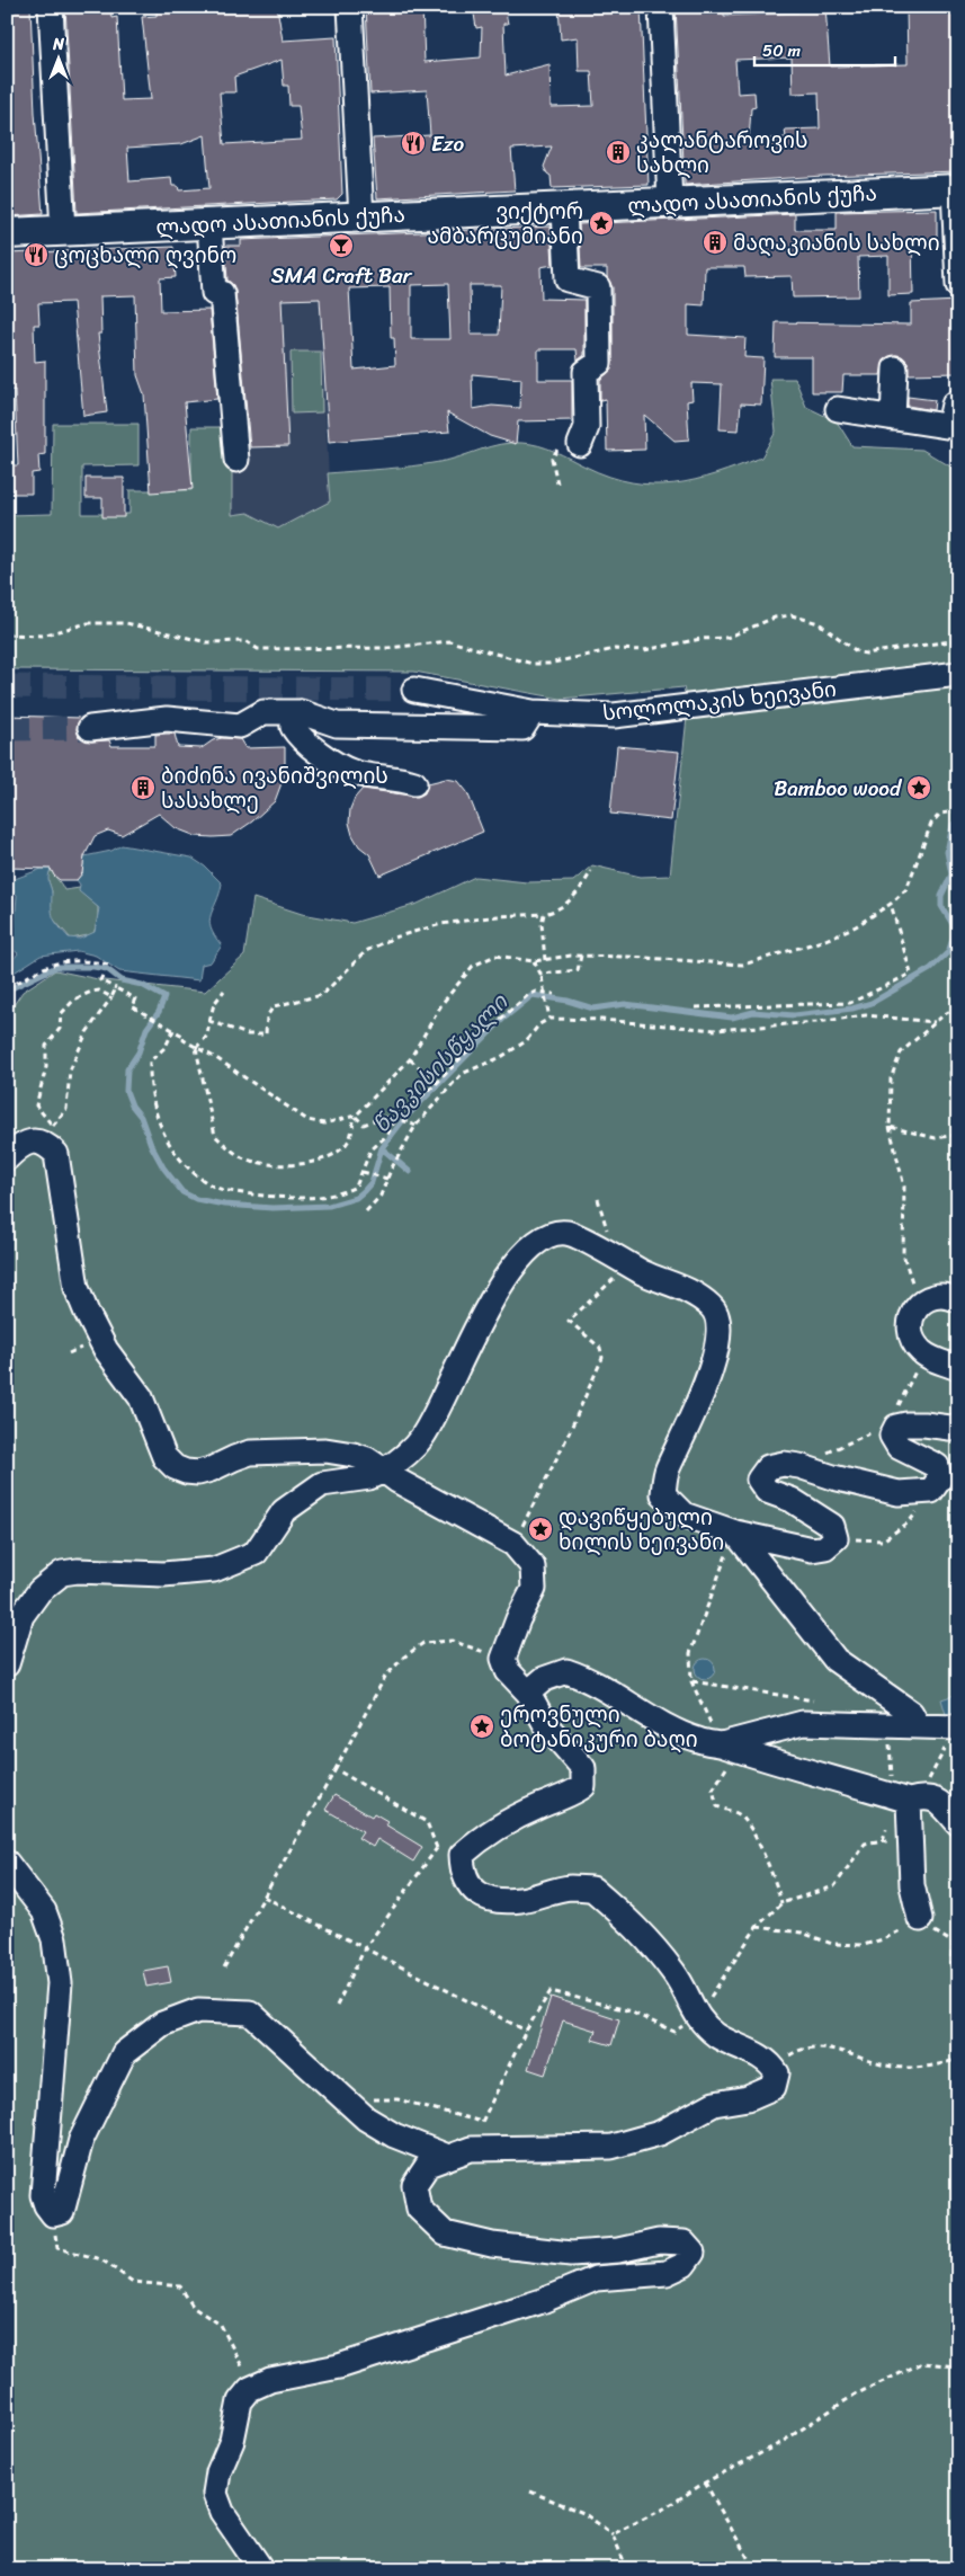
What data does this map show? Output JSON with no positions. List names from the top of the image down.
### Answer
{
  "streets": {
    "main road": ["ლადო ასათიანის ქუჩა"],
    "street": ["სოლოლაკის ხეივანი"]
  },
  "water": ["წავკისისწყალი"],
  "places": {
    "restaurant": ["Ezo", "ცოცხალი ღვინო"],
    "building": ["კალანტაროვის სახლი", "მაღაკიანის სახლი", "ბიძინა ივანიშვილის სასახლე"],
    "place": [
      "ვიქტორ ამბარცუმიანი",
      "Bamboo wood",
      "დავიწყებული ხილის ხეივანი",
      "ეროვნული ბოტანიკური ბაღი"
    ],
    "bar": ["SMA Craft Bar"]
  },
  "scale_bar": "50 m",
  "north": "top"
}
